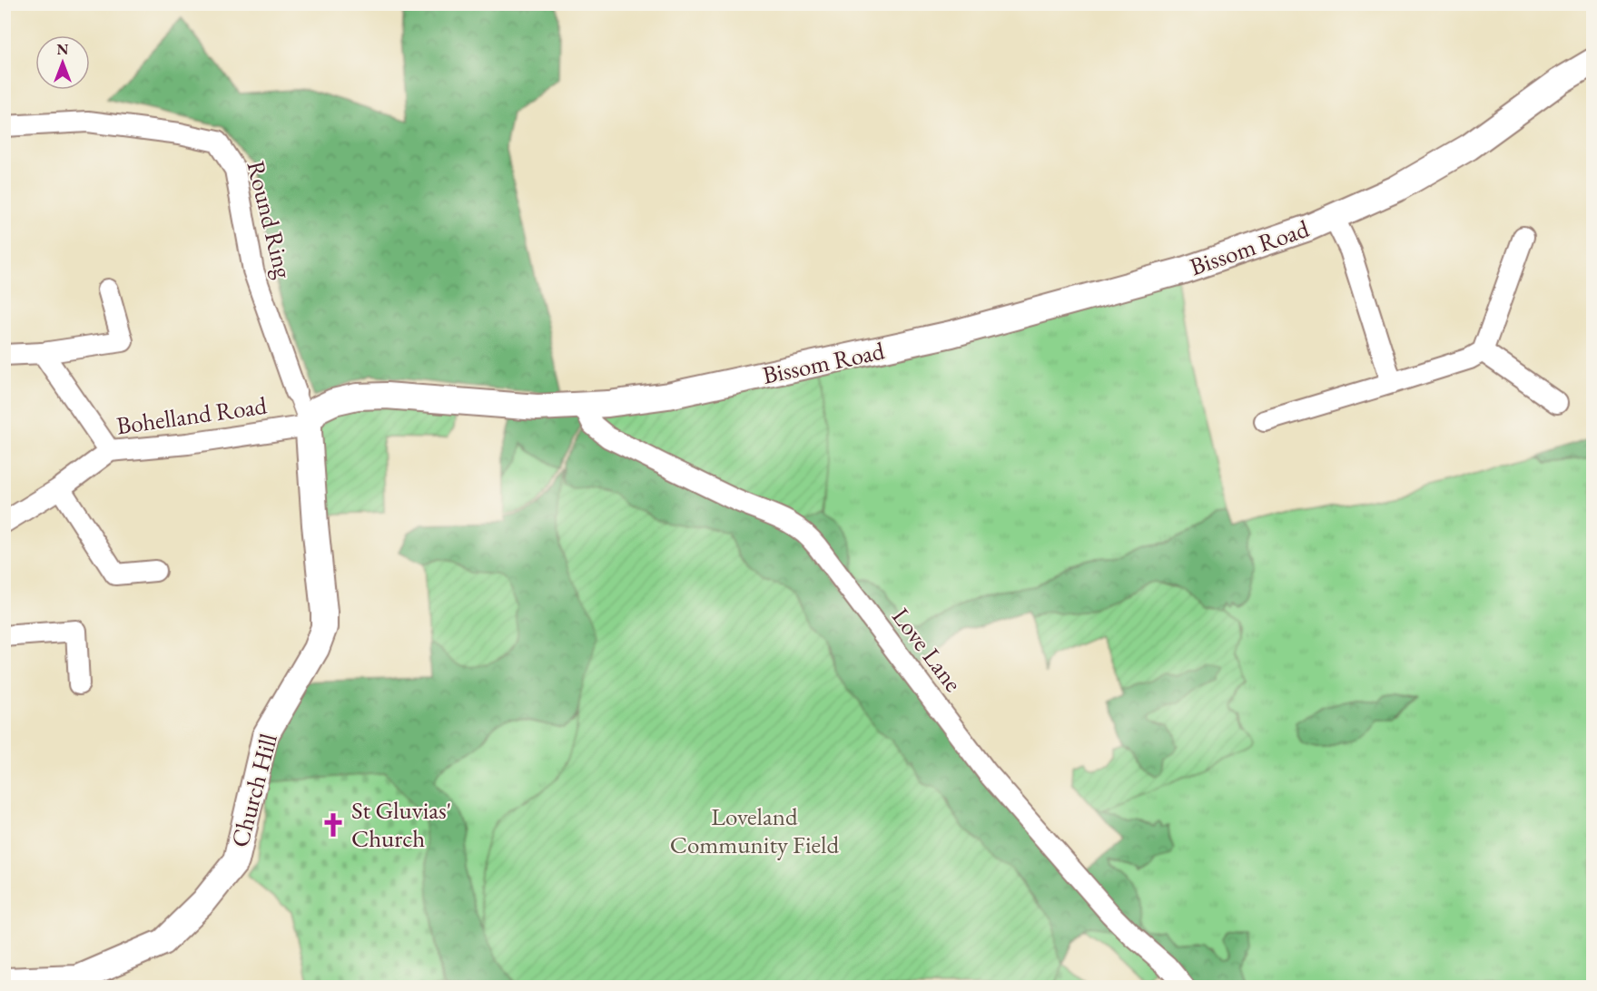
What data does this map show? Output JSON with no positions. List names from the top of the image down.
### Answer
{
  "streets": {
    "street": [
      "Round Ring",
      "Bissom Road",
      "Bohelland Road",
      "Love Lane",
      "Church Hill"
    ]
  },
  "crossings": [
    ["Bissom Road", "Bohelland Road"],
    ["Bissom Road", "Love Lane"],
    ["Bissom Road", "Church Hill"],
    ["Bohelland Road", "Church Hill"]
  ],
  "parks": ["Loveland Community Field"],
  "places": {
    "church": ["St Gluvias' Church"]
  },
  "north": "top"
}
